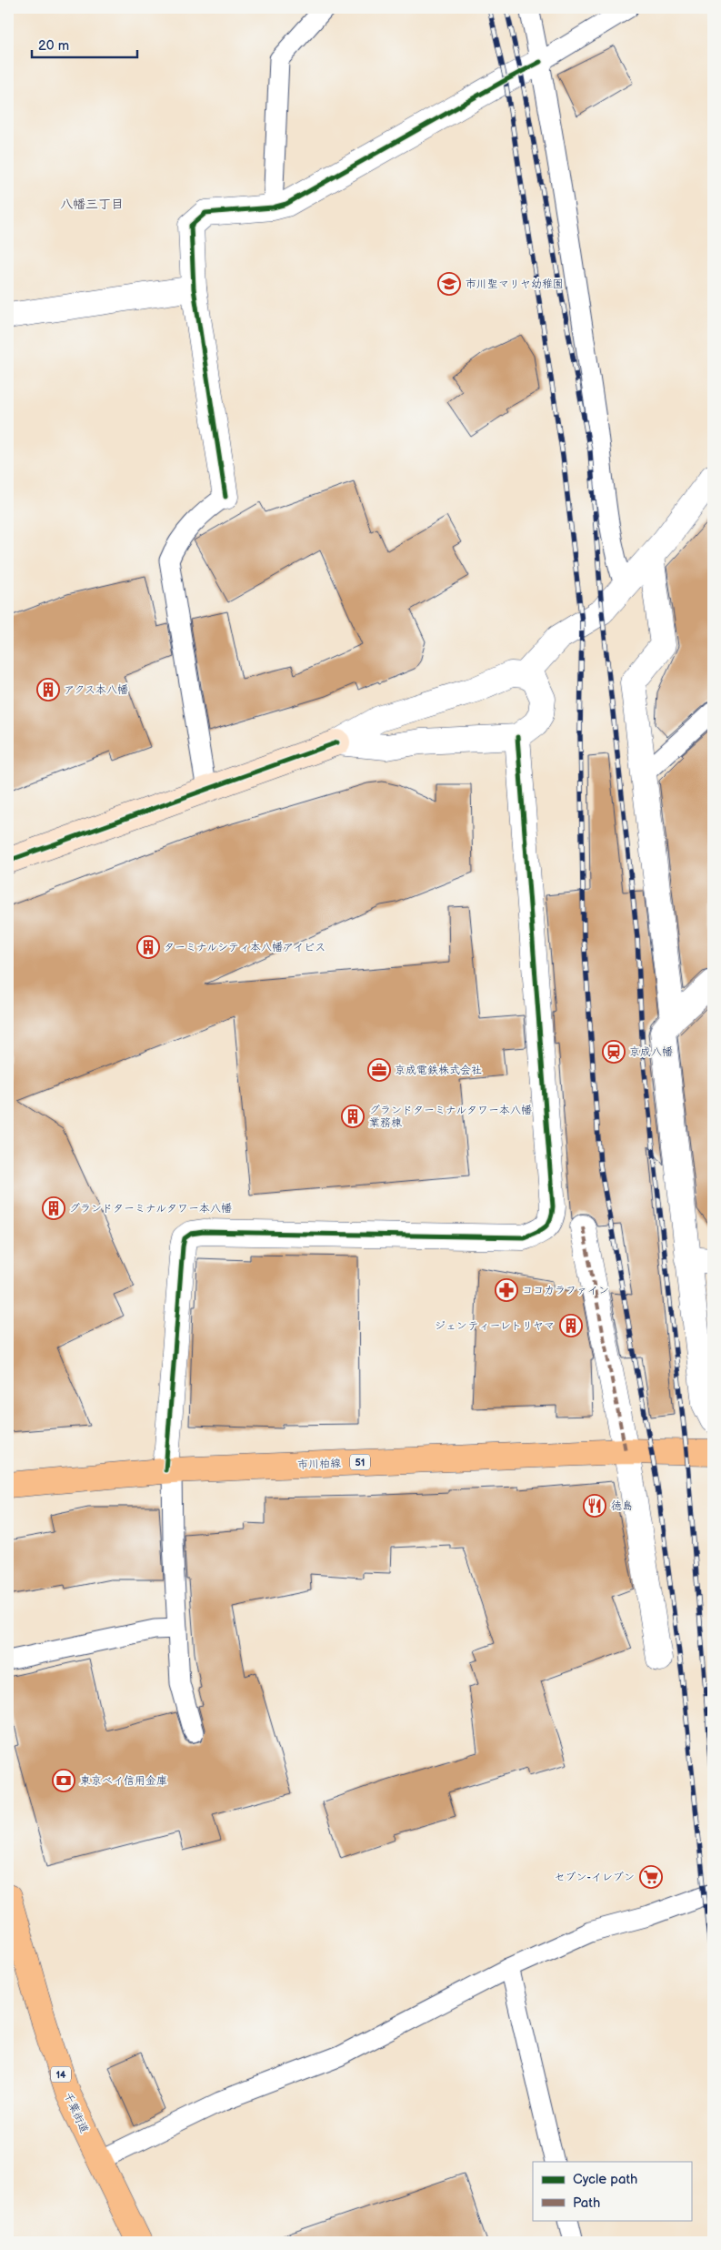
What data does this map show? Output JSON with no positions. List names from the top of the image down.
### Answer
{
  "streets": {
    "main road": [
      "51",
      "市川柏線",
      "14",
      "千葉街道"
    ]
  },
  "districts": ["八幡三丁目"],
  "places": {
    "school or university": ["市川聖マリヤ幼稚園"],
    "building": [
      "アクス本八幡",
      "ターミナルシティ本八幡アイビス",
      "グランドターミナルタワー本八幡 業務棟",
      "グランドターミナルタワー本八幡",
      "ジェンティーレトリヤマ"
    ],
    "station": ["京成八幡"],
    "office": ["京成電鉄株式会社"],
    "pharmacy": ["ココカラファイン"],
    "restaurant": ["徳島"],
    "bank": ["東京ベイ信用金庫"],
    "supermarket": ["セブン-イレブン"]
  },
  "legend": ["Cycle path", "Path"],
  "scale_bar": "20 m"
}
